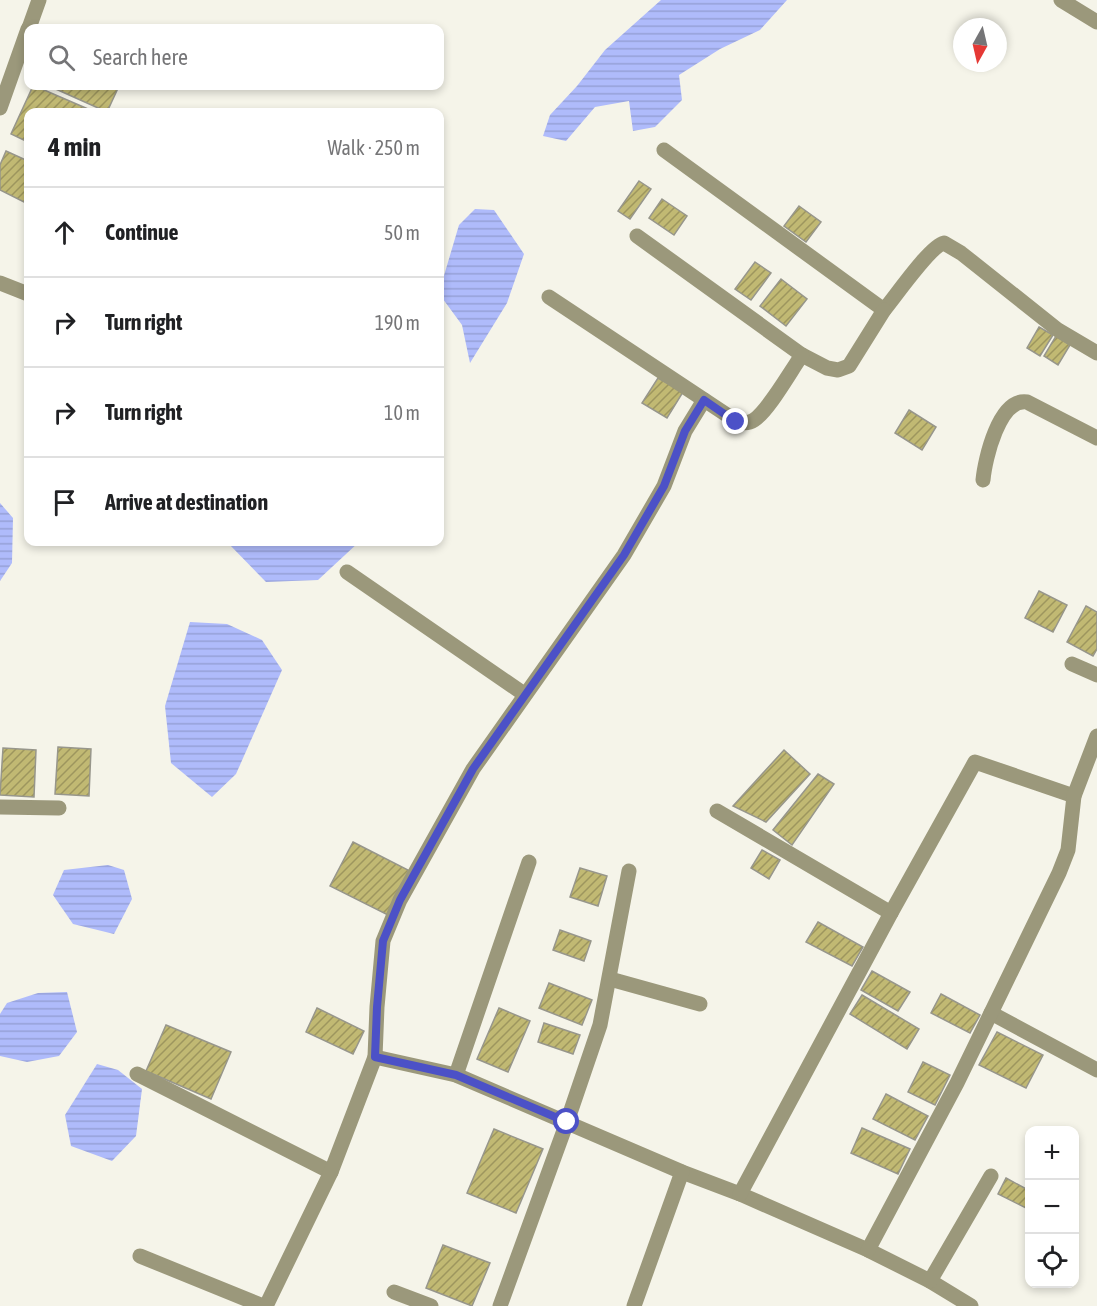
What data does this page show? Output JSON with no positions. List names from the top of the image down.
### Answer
{
  "north": "bottom",
  "page": {
    "search": "Search here",
    "heading": ["4 min", "Walk · 250 m"],
    "list": [
      ["Continue", "50 m"],
      ["Turn right", "190 m"],
      ["Turn right", "10 m"],
      "Arrive at destination"
    ],
    "map_buttons": ["+", "−"]
  }
}
